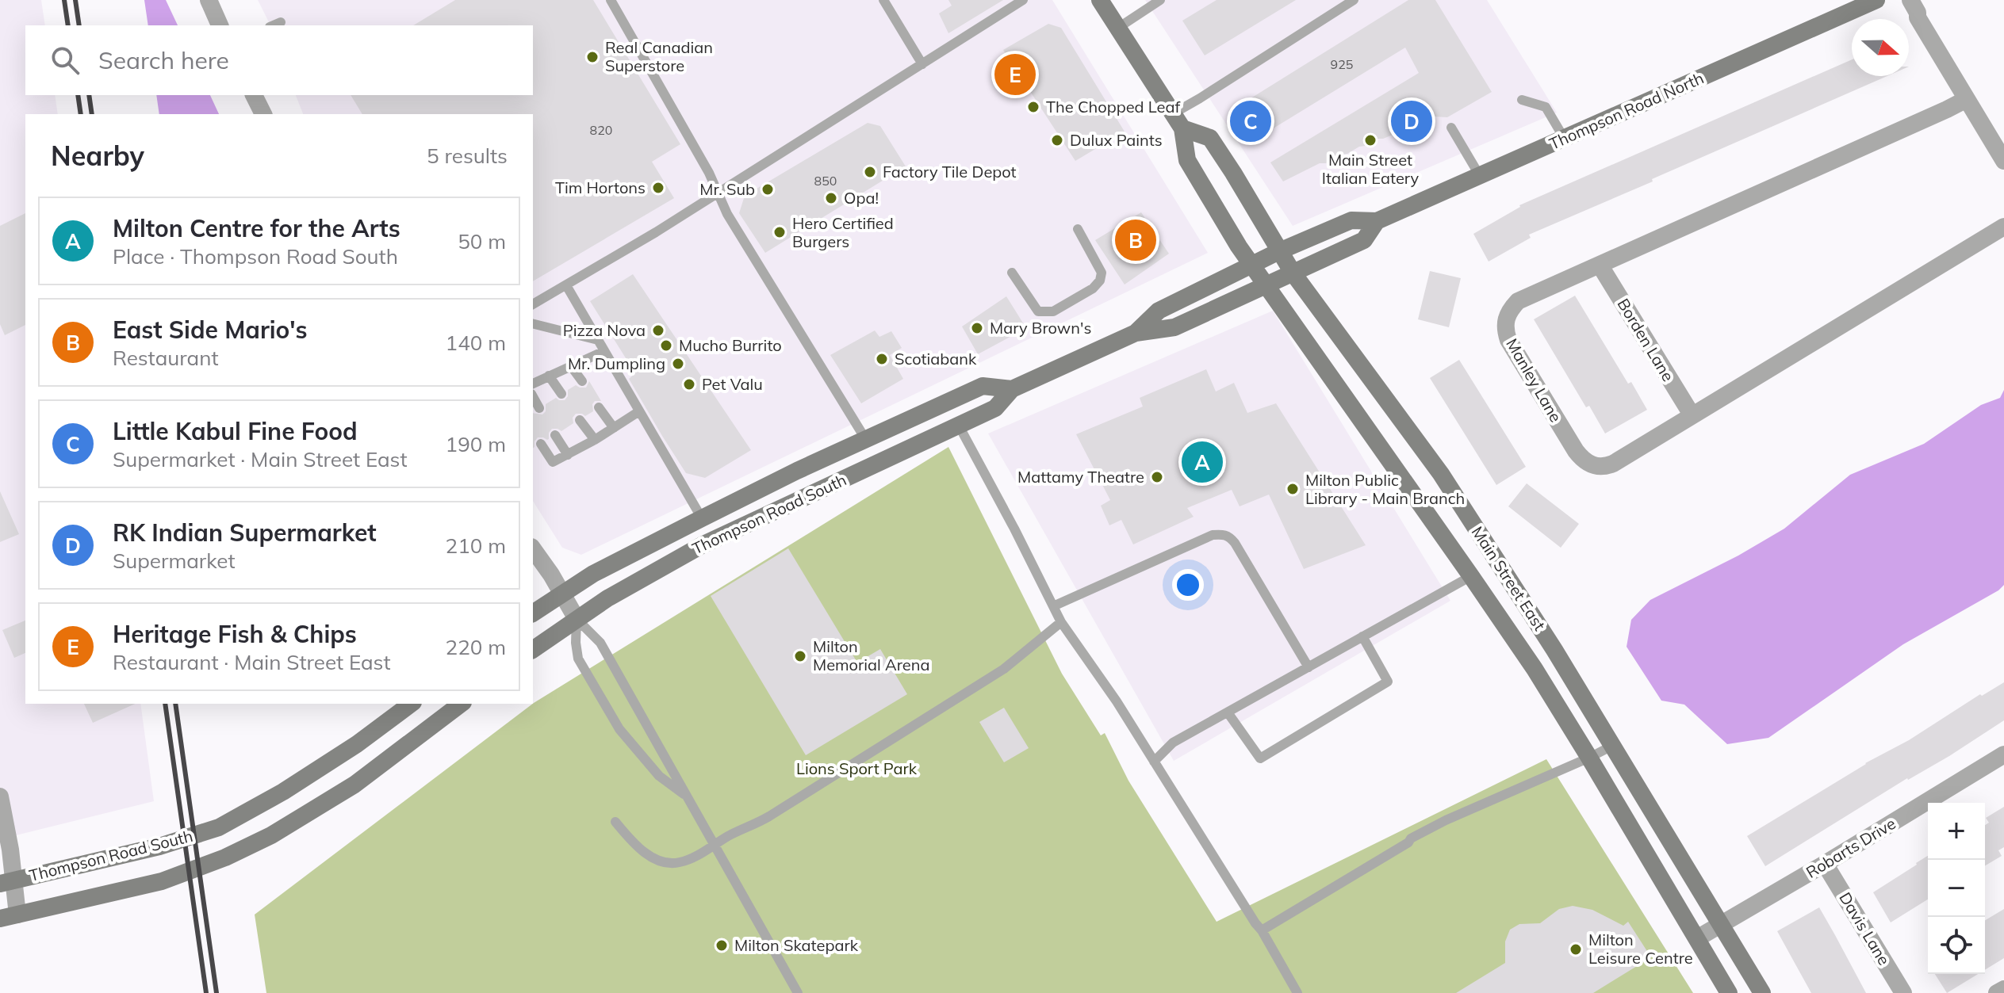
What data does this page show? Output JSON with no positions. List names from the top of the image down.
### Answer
{
  "streets": {
    "main road": ["Thompson Road North", "Thompson Road South", "Main Street East"],
    "street": [
      "Borden Lane",
      "Manley Lane",
      "Robarts Drive",
      "Davis Lane"
    ]
  },
  "crossings": [
    ["Thompson Road North", "Thompson Road South"],
    ["Thompson Road North", "Main Street East"],
    ["Borden Lane", "Manley Lane"],
    ["Thompson Road South", "Main Street East"],
    ["Main Street East", "Robarts Drive"],
    ["Robarts Drive", "Davis Lane"]
  ],
  "parks": ["Lions Sport Park"],
  "places": [
    "Real Canadian Superstore",
    "The Chopped Leaf",
    "Dulux Paints",
    "Main Street Italian Eatery",
    "Factory Tile Depot",
    "Tim Hortons",
    "Mr. Sub",
    "Opa!",
    "Hero Certified Burgers",
    "Mary Brown's",
    "Pizza Nova",
    "Mucho Burrito",
    "Scotiabank",
    "Mr. Dumpling",
    "Pet Valu",
    "Mattamy Theatre",
    "Milton Public Library - Main Branch",
    "Milton Memorial Arena",
    "Milton Skatepark",
    "Milton Leisure Centre"
  ],
  "house_numbers": ["925", "820", "850"],
  "north": "right",
  "page": {
    "search": "Search here",
    "pins": [
      "E",
      "C",
      "D",
      "B",
      "A"
    ],
    "heading": ["Nearby", "5 results"],
    "list": [
      {
        "mark": "A",
        "name": "Milton Centre for the Arts",
        "note": "Place · Thompson Road South",
        "value": "50 m"
      },
      {
        "mark": "B",
        "name": "East Side Mario's",
        "note": "Restaurant",
        "value": "140 m"
      },
      {
        "mark": "C",
        "name": "Little Kabul Fine Food",
        "note": "Supermarket · Main Street East",
        "value": "190 m"
      },
      {
        "mark": "D",
        "name": "RK Indian Supermarket",
        "note": "Supermarket",
        "value": "210 m"
      },
      {
        "mark": "E",
        "name": "Heritage Fish & Chips",
        "note": "Restaurant · Main Street East",
        "value": "220 m"
      }
    ],
    "map_buttons": ["+", "−"]
  }
}
